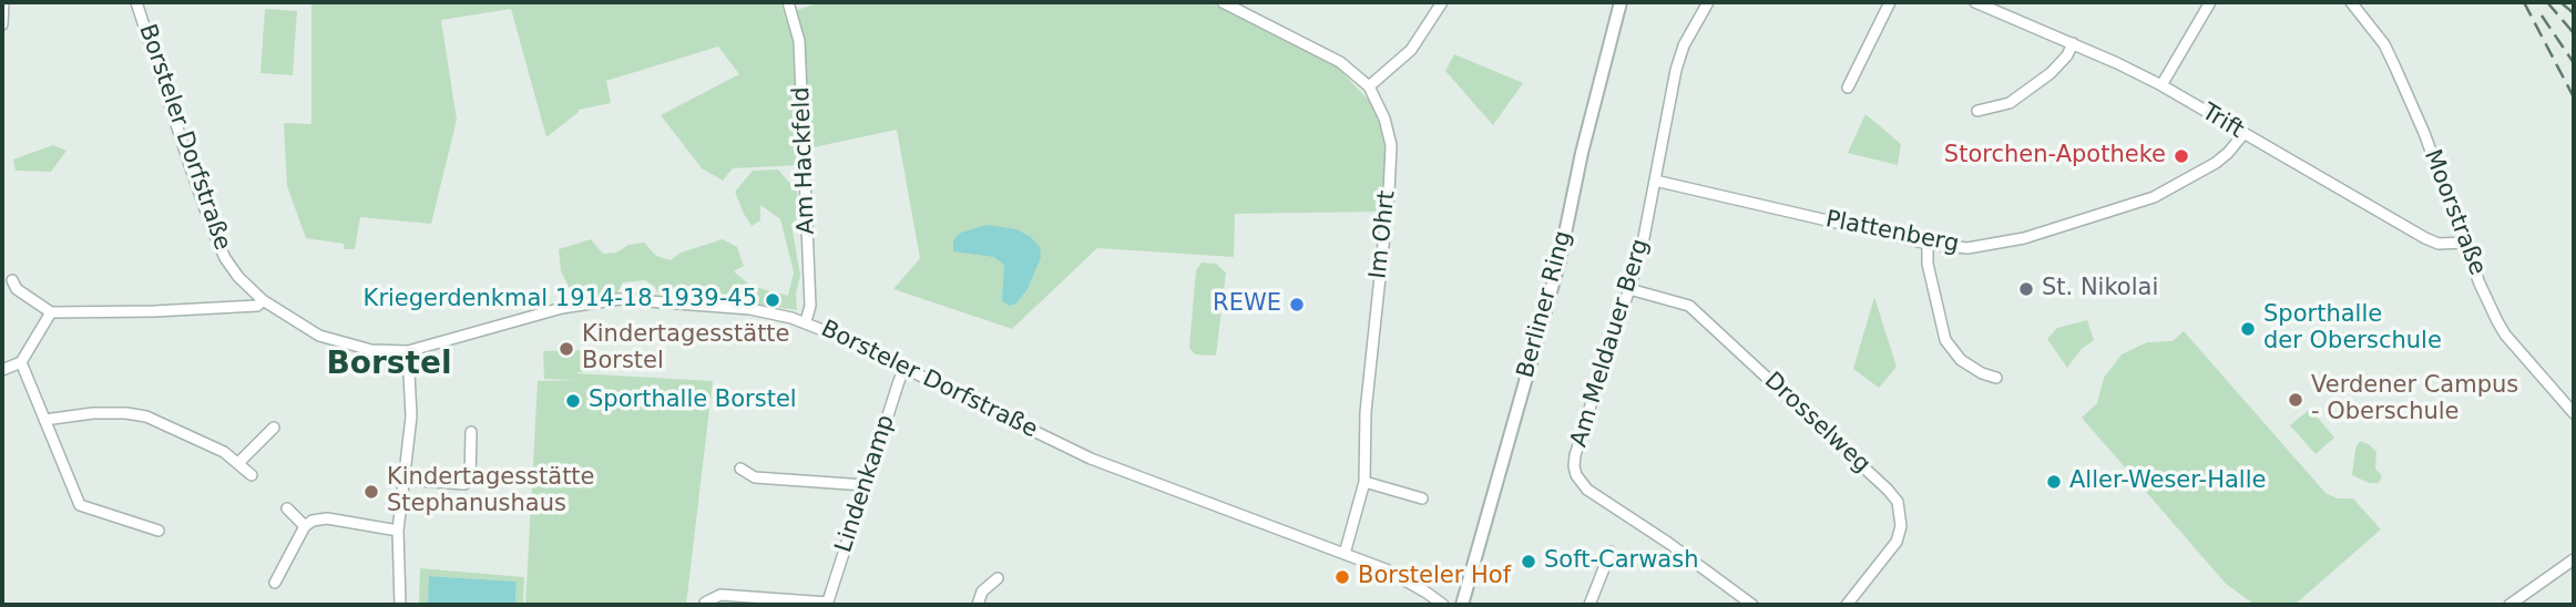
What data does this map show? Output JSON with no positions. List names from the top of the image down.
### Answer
{
  "streets": {
    "street": [
      "Trift",
      "Borsteler Dorfstraße",
      "Am Hackfeld",
      "Moorstraße",
      "Plattenberg",
      "Im Ohrt",
      "Berliner Ring",
      "Am Meldauer Berg",
      "Drosselweg",
      "Lindenkamp"
    ]
  },
  "crossings": [
    ["Trift", "Moorstraße"],
    ["Trift", "Plattenberg"],
    ["Borsteler Dorfstraße", "Am Hackfeld"],
    ["Borsteler Dorfstraße", "Im Ohrt"],
    ["Borsteler Dorfstraße", "Lindenkamp"],
    ["Plattenberg", "Am Meldauer Berg"],
    ["Am Meldauer Berg", "Drosselweg"]
  ],
  "districts": ["Borstel"],
  "places": [
    "Storchen-Apotheke",
    "St. Nikolai",
    "Kriegerdenkmal 1914-18 1939-45",
    "REWE",
    "Sporthalle der Oberschule",
    "Kindertagesstätte Borstel",
    "Verdener Campus - Oberschule",
    "Sporthalle Borstel",
    "Aller-Weser-Halle",
    "Kindertagesstätte Stephanushaus",
    "Soft-Carwash",
    "Borsteler Hof"
  ]
}
